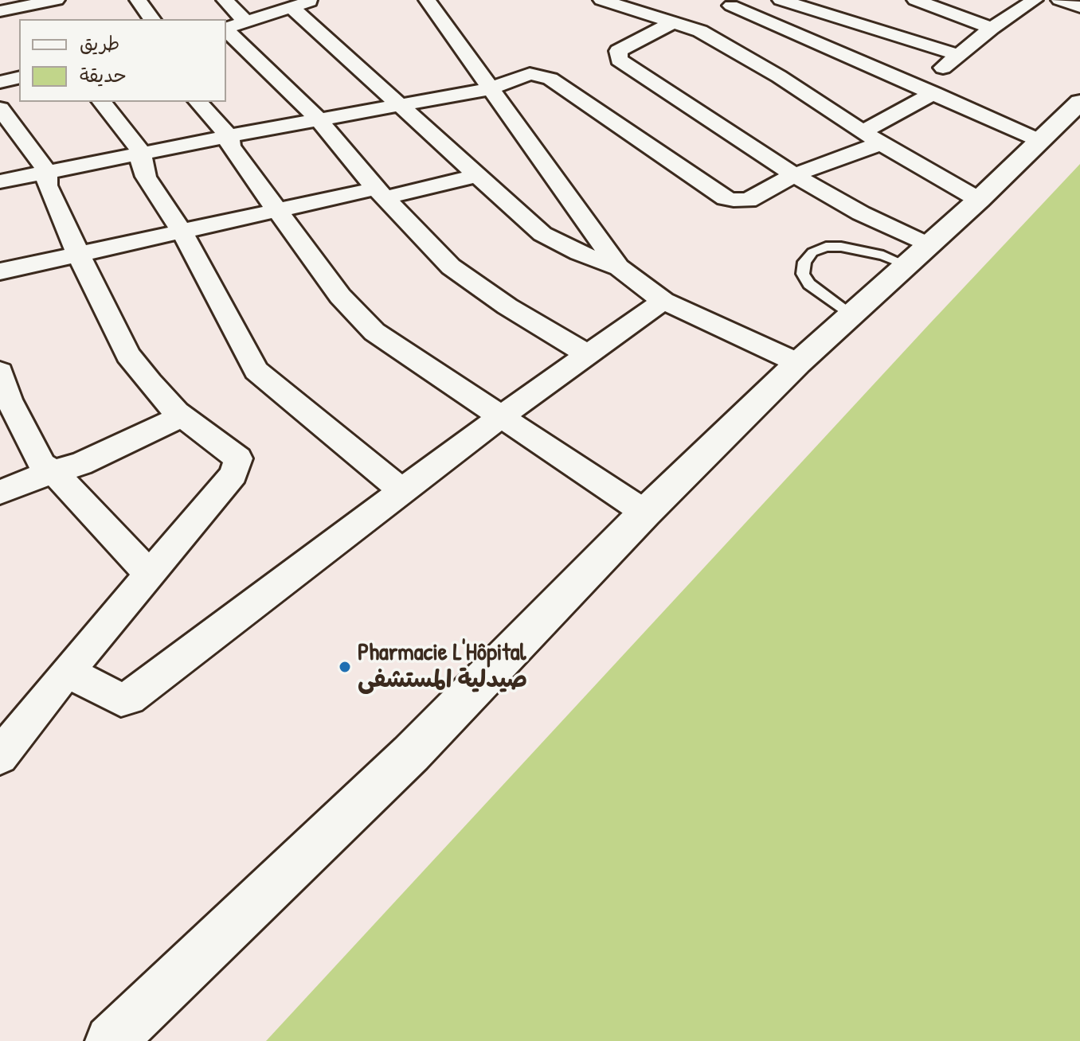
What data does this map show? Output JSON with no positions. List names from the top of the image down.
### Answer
{
  "places": ["Pharmacie L'Hôpital صيدلية المستشفى"],
  "legend": ["طريق", "حديقة"]
}
